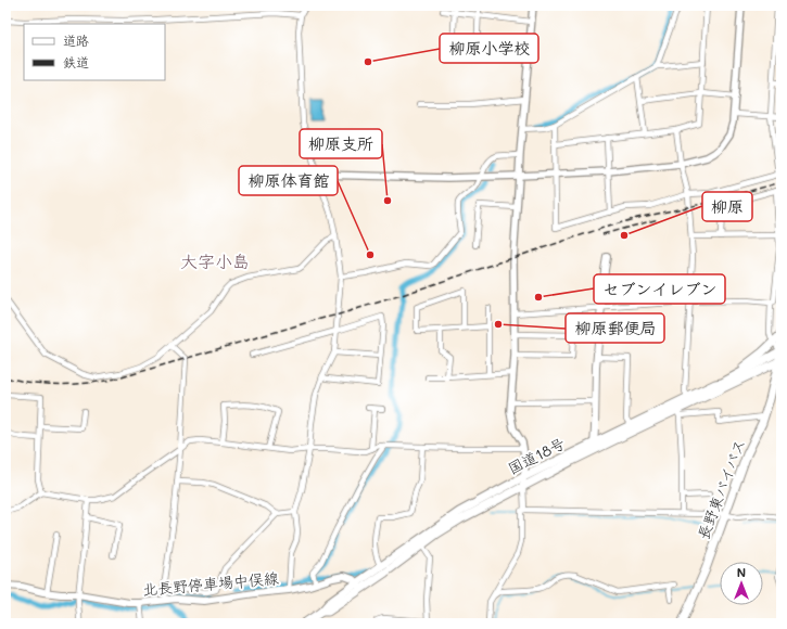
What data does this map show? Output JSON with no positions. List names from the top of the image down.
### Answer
{
  "streets": {
    "highway": ["国道18号", "長野東バイパス"],
    "main road": ["北長野停車場中俣線"]
  },
  "crossings": [
    ["国道18号", "長野東バイパス"],
    ["国道18号", "北長野停車場中俣線"]
  ],
  "districts": ["大字小島"],
  "places": [
    "柳原小学校",
    "柳原支所",
    "柳原",
    "柳原体育館",
    "セブンイレブン",
    "柳原郵便局"
  ],
  "legend": ["道路", "鉄道"],
  "north": "top"
}
